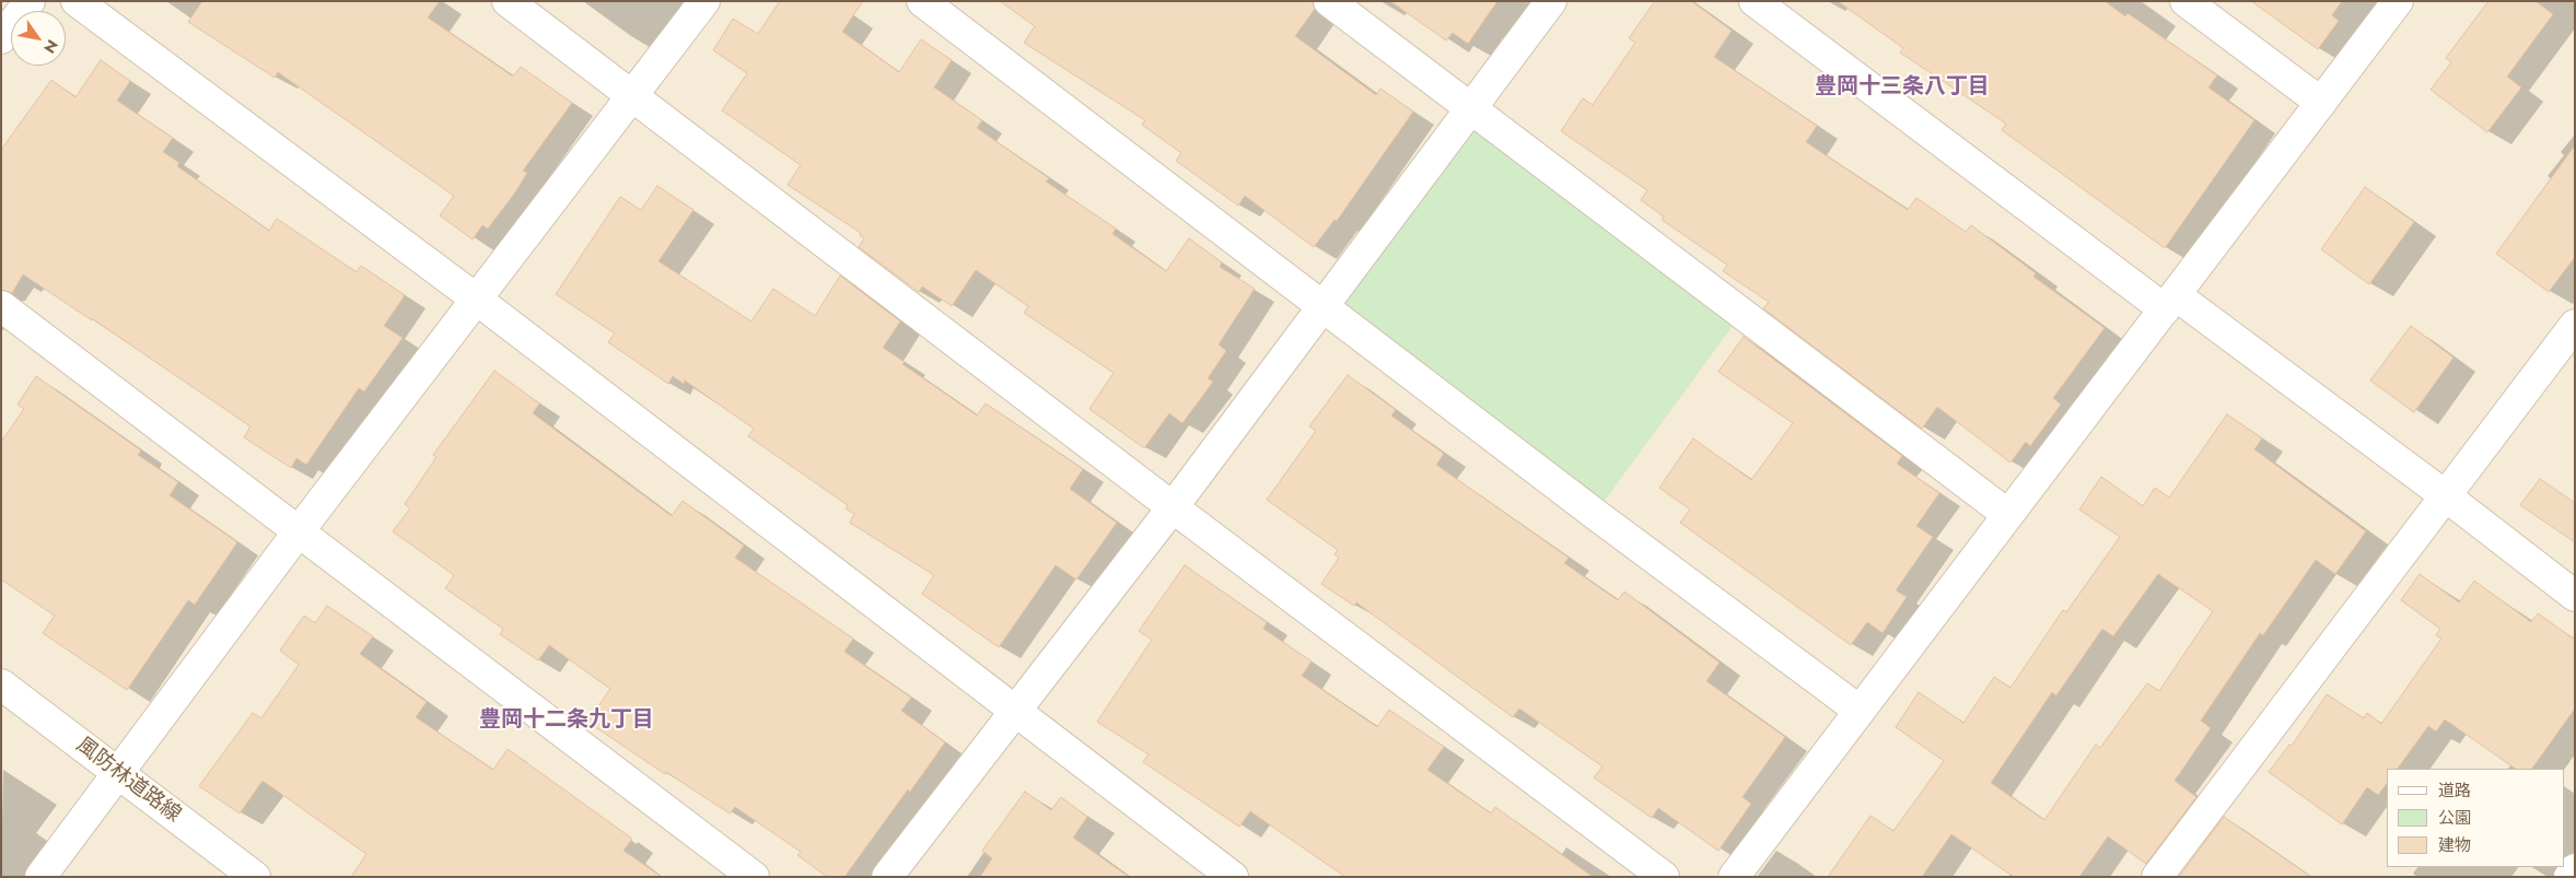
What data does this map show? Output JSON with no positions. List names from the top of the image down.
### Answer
{
  "streets": {
    "street": ["風防林道路線"]
  },
  "districts": ["豊岡十三条八丁目", "豊岡十二条九丁目"],
  "legend": ["道路", "公園", "建物"],
  "north": "bottom right"
}
